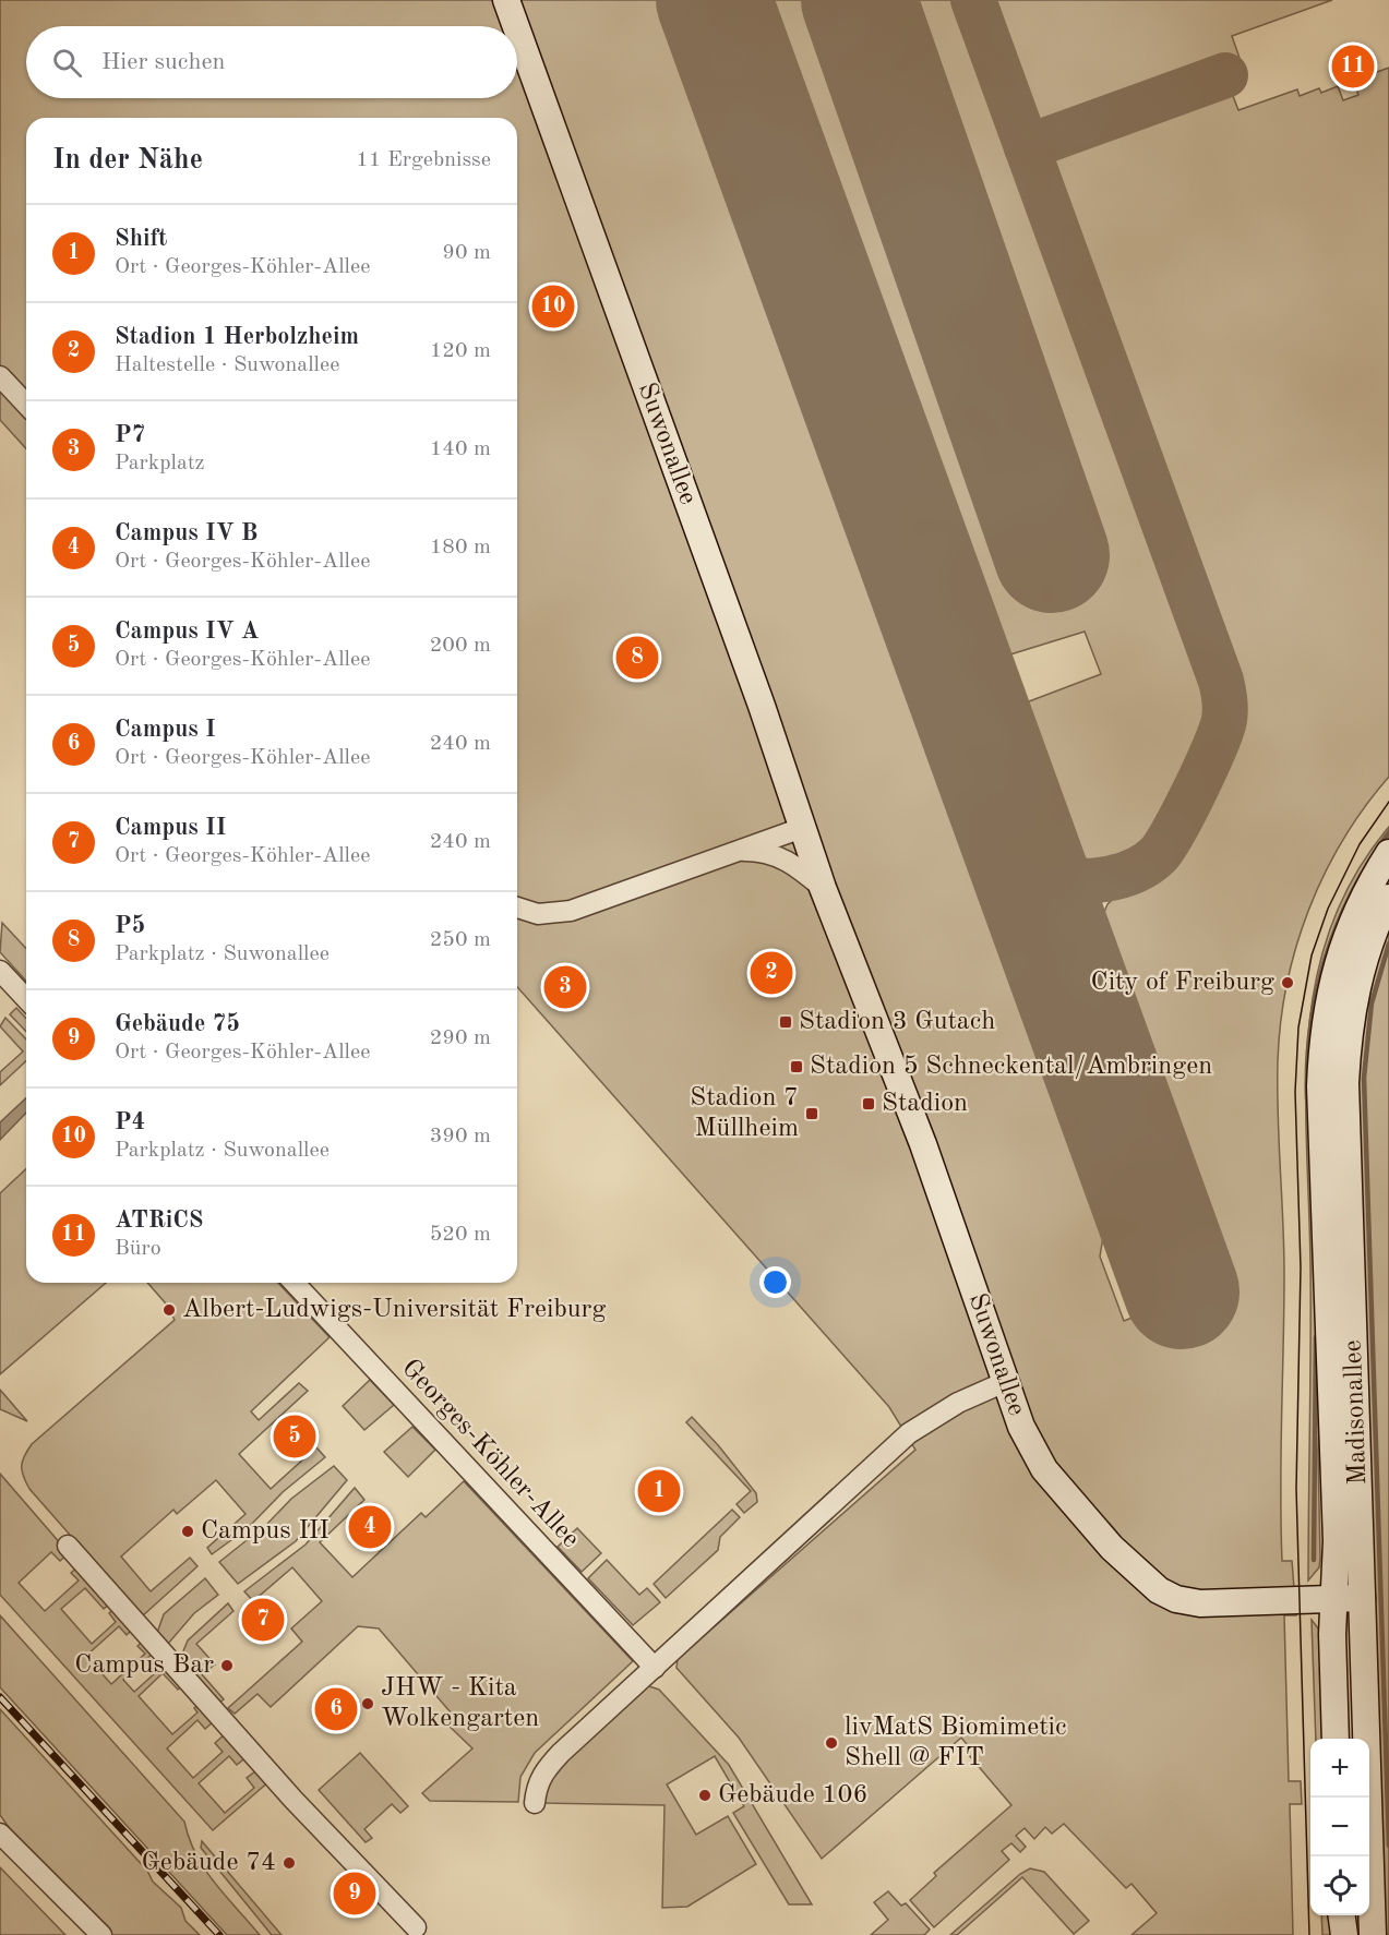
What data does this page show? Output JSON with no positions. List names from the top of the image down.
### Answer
{
  "streets": {
    "main road": ["Suwonallee", "Madisonallee"],
    "street": ["Georges-Köhler-Allee"]
  },
  "crossings": [
    ["Suwonallee", "Madisonallee"]
  ],
  "places": {
    "other": [
      "City of Freiburg",
      "Albert-Ludwigs-Universität Freiburg",
      "Campus III",
      "Campus Bar",
      "JHW - Kita Wolkengarten",
      "livMatS Biomimetic Shell @ FIT",
      "Gebäude 106",
      "Gebäude 74"
    ],
    "transit": [
      "Stadion 3 Gutach",
      "Stadion 5 Schneckental/Ambringen",
      "Stadion",
      "Stadion 7 Müllheim"
    ]
  },
  "page": {
    "search": "Hier suchen",
    "pins": [
      "11",
      "10",
      "8",
      "2",
      "3",
      "5",
      "1",
      "4",
      "7",
      "6",
      "9"
    ],
    "heading": ["In der Nähe", "11 Ergebnisse"],
    "list": [
      {
        "mark": "1",
        "name": "Shift",
        "note": "Ort · Georges-Köhler-Allee",
        "value": "90 m"
      },
      {
        "mark": "2",
        "name": "Stadion 1 Herbolzheim",
        "note": "Haltestelle · Suwonallee",
        "value": "120 m"
      },
      {
        "mark": "3",
        "name": "P7",
        "note": "Parkplatz",
        "value": "140 m"
      },
      {
        "mark": "4",
        "name": "Campus IV B",
        "note": "Ort · Georges-Köhler-Allee",
        "value": "180 m"
      },
      {
        "mark": "5",
        "name": "Campus IV A",
        "note": "Ort · Georges-Köhler-Allee",
        "value": "200 m"
      },
      {
        "mark": "6",
        "name": "Campus I",
        "note": "Ort · Georges-Köhler-Allee",
        "value": "240 m"
      },
      {
        "mark": "7",
        "name": "Campus II",
        "note": "Ort · Georges-Köhler-Allee",
        "value": "240 m"
      },
      {
        "mark": "8",
        "name": "P5",
        "note": "Parkplatz · Suwonallee",
        "value": "250 m"
      },
      {
        "mark": "9",
        "name": "Gebäude 75",
        "note": "Ort · Georges-Köhler-Allee",
        "value": "290 m"
      },
      {
        "mark": "10",
        "name": "P4",
        "note": "Parkplatz · Suwonallee",
        "value": "390 m"
      },
      {
        "mark": "11",
        "name": "ATRiCS",
        "note": "Büro",
        "value": "520 m"
      }
    ],
    "map_buttons": ["+", "−"]
  }
}
